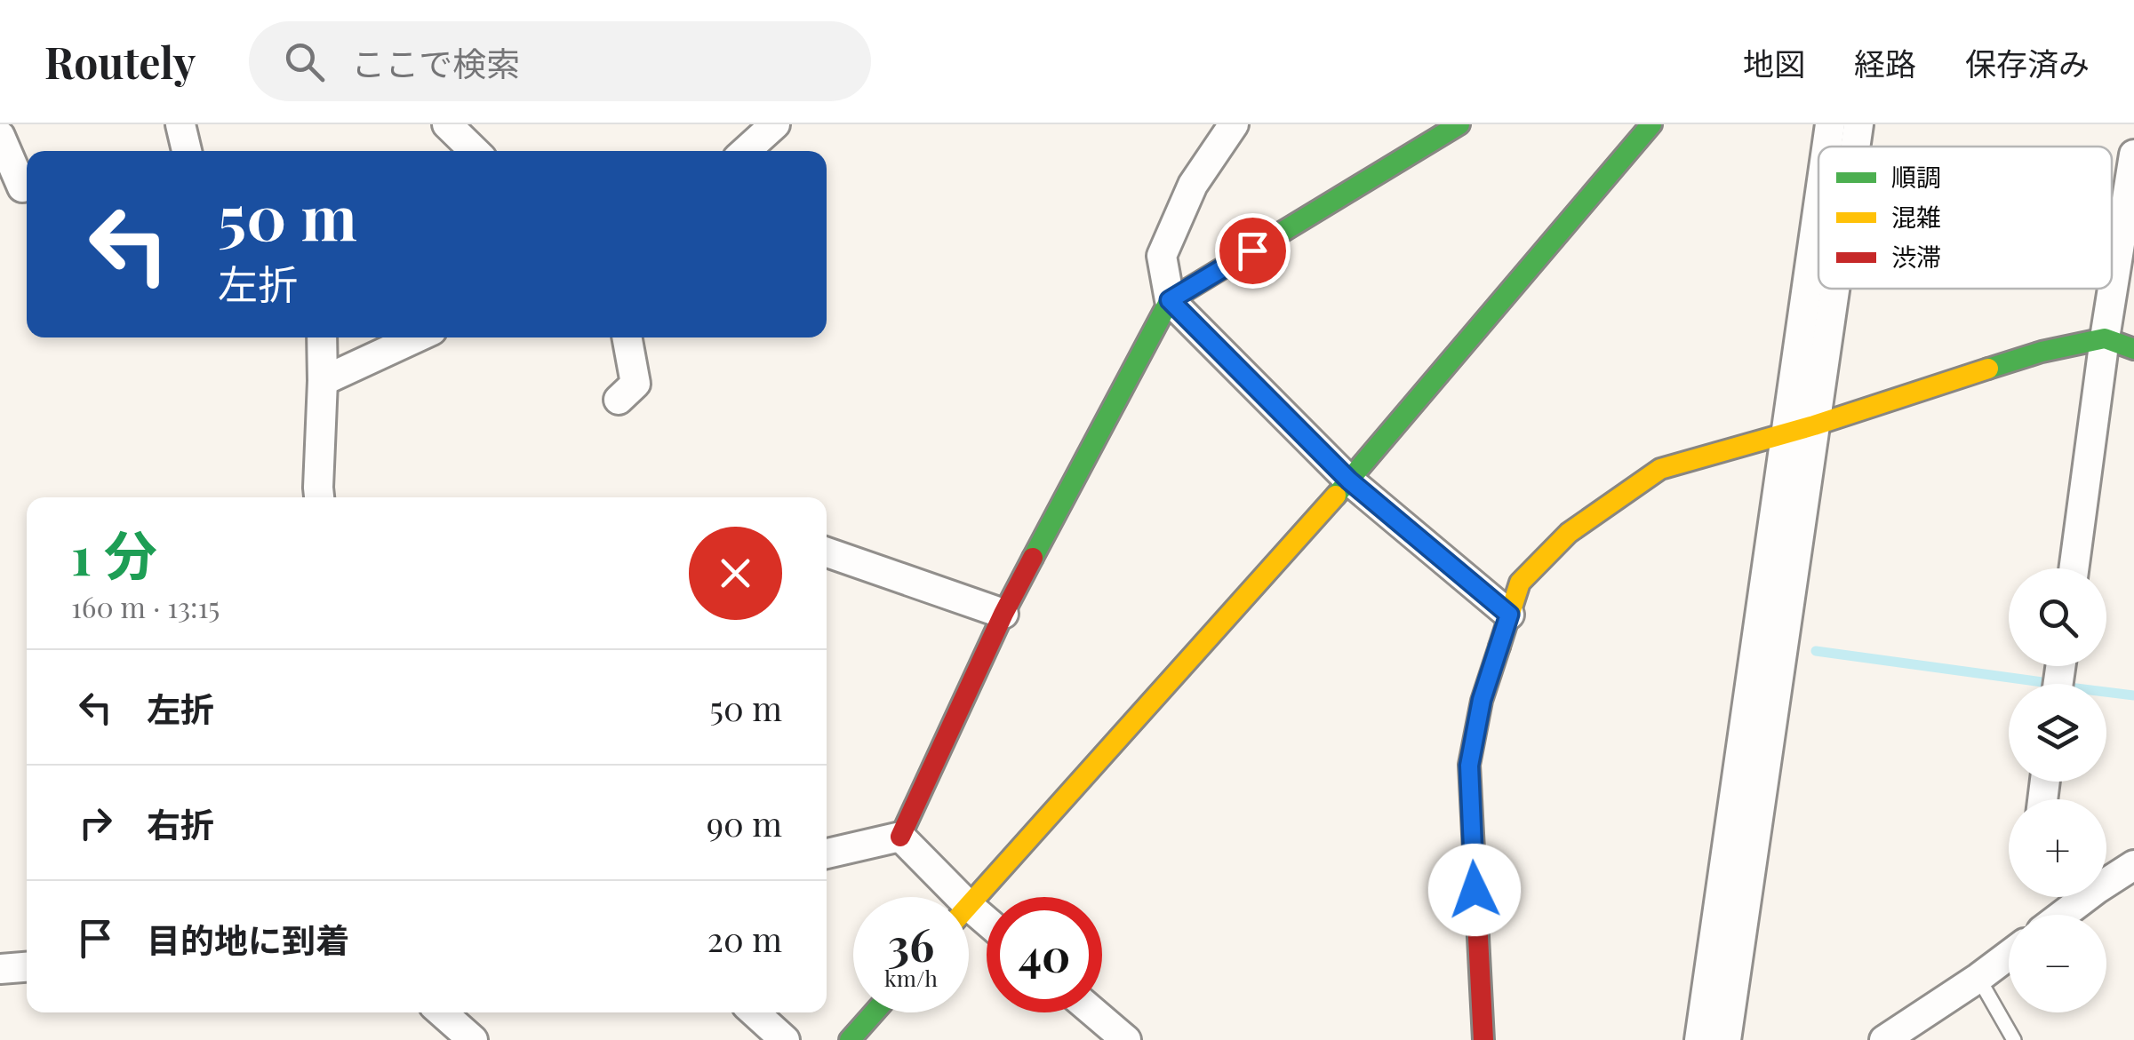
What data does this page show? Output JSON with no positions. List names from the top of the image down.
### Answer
{
  "legend": ["順調", "混雑", "渋滞"],
  "page": {
    "header": "Routely",
    "search": "ここで検索",
    "nav": ["地図", "経路", "保存済み"],
    "turn": ["50 m", "左折"],
    "heading": ["1 分", "160 m · 13:15"],
    "map_buttons": ["+", "−"],
    "list": [
      {
        "name": "左折",
        "value": "50 m"
      },
      {
        "name": "右折",
        "value": "90 m"
      },
      {
        "name": "目的地に到着",
        "value": "20 m"
      }
    ],
    "speed": "36 km/h",
    "limit": "40"
  }
}
